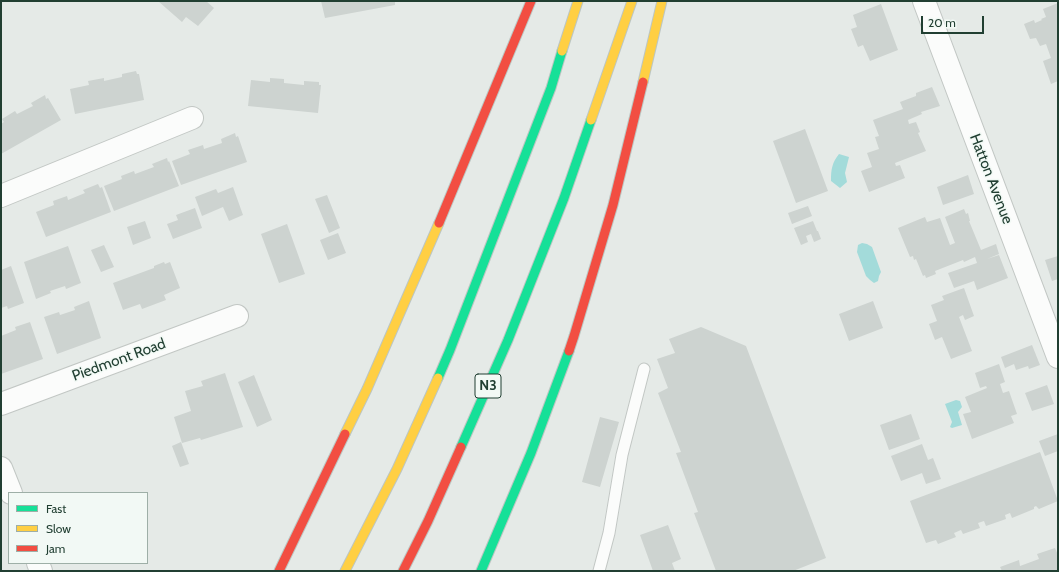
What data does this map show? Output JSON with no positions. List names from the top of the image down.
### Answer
{
  "streets": {
    "highway": ["N3"],
    "street": ["Hatton Avenue", "Piedmont Road"]
  },
  "legend": ["Fast", "Slow", "Jam"],
  "scale_bar": "20 m"
}
